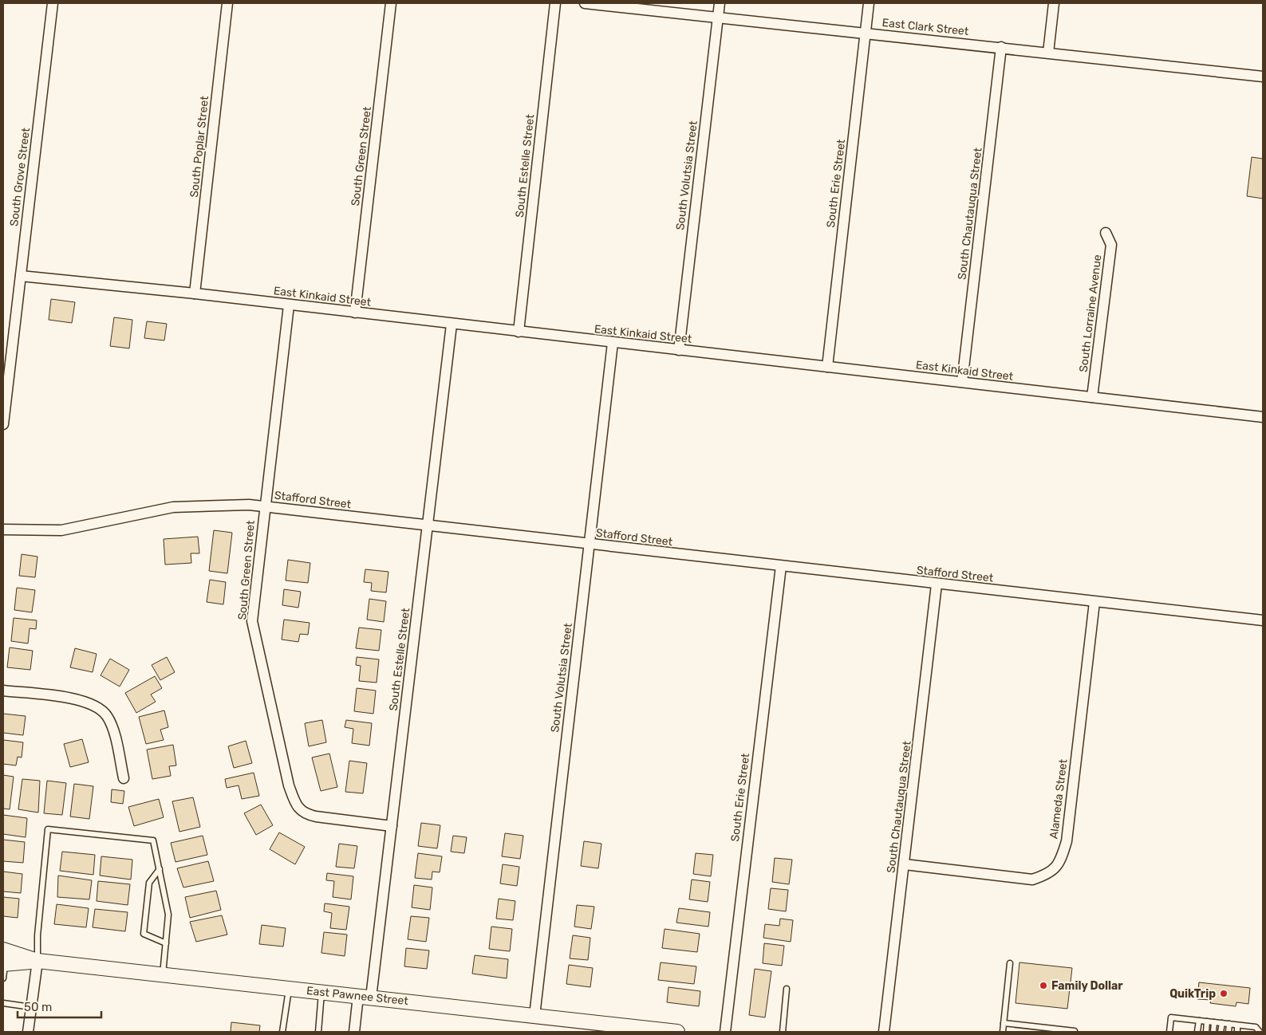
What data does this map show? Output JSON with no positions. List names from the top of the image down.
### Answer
{
  "streets": {
    "main road": ["East Pawnee Street"],
    "street": [
      "East Clark Street",
      "South Poplar Street",
      "South Green Street",
      "South Estelle Street",
      "South Volutsia Street",
      "South Grove Street",
      "South Erie Street",
      "South Chautauqua Street",
      "East Kinkaid Street",
      "South Lorraine Avenue",
      "Stafford Street",
      "Alameda Street"
    ]
  },
  "crossings": [
    ["East Clark Street", "South Volutsia Street"],
    ["East Clark Street", "South Erie Street"],
    ["East Clark Street", "South Chautauqua Street"],
    ["South Poplar Street", "East Kinkaid Street"],
    ["South Green Street", "South Estelle Street"],
    ["South Green Street", "East Kinkaid Street"],
    ["South Green Street", "Stafford Street"],
    ["South Estelle Street", "East Kinkaid Street"],
    ["South Estelle Street", "Stafford Street"],
    ["South Estelle Street", "East Pawnee Street"],
    ["South Volutsia Street", "East Kinkaid Street"],
    ["South Volutsia Street", "Stafford Street"],
    ["South Volutsia Street", "East Pawnee Street"],
    ["South Grove Street", "East Kinkaid Street"],
    ["South Erie Street", "East Kinkaid Street"],
    ["South Erie Street", "Stafford Street"],
    ["South Chautauqua Street", "East Kinkaid Street"],
    ["South Chautauqua Street", "Stafford Street"],
    ["South Chautauqua Street", "Alameda Street"],
    ["East Kinkaid Street", "South Lorraine Avenue"],
    ["Stafford Street", "Alameda Street"]
  ],
  "places": ["Family Dollar", "QuikTrip"],
  "scale_bar": "50 m"
}
